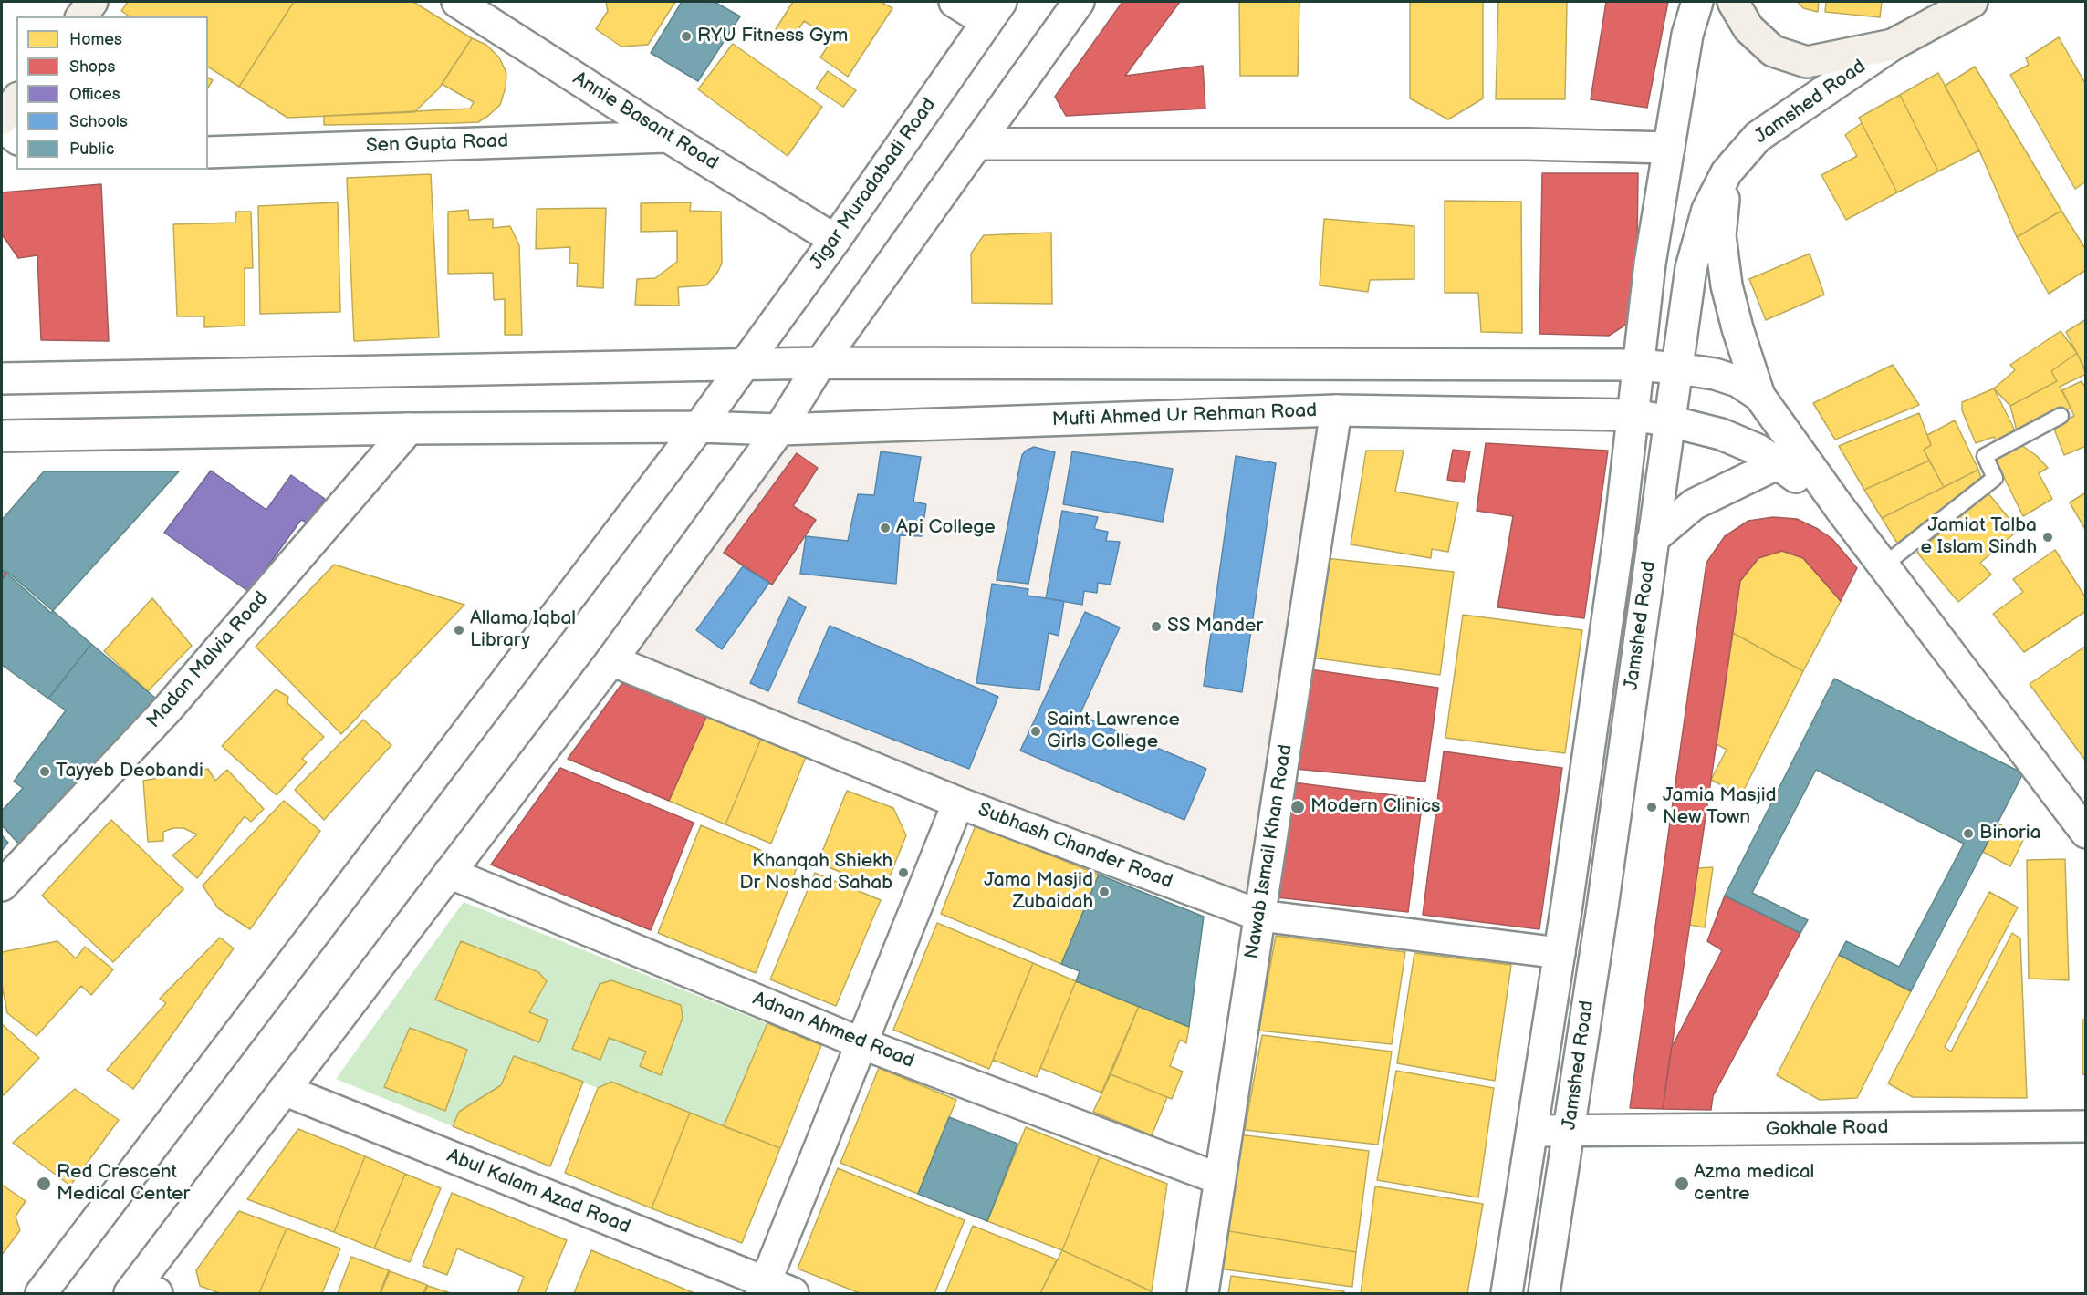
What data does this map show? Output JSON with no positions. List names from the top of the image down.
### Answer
{
  "streets": {
    "street": [
      "Jamshed Road",
      "Annie Basant Road",
      "Sen Gupta Road",
      "Jigar Muradabadi Road",
      "Mufti Ahmed Ur Rehman Road",
      "Madan Malvia Road",
      "Subhash Chander Road",
      "Nawab Ismail Khan Road",
      "Adnan Ahmed Road",
      "Gokhale Road",
      "Abul Kalam Azad Road"
    ]
  },
  "crossings": [
    ["Jamshed Road", "Mufti Ahmed Ur Rehman Road"],
    ["Jamshed Road", "Subhash Chander Road"],
    ["Jamshed Road", "Gokhale Road"],
    ["Annie Basant Road", "Sen Gupta Road"],
    ["Annie Basant Road", "Jigar Muradabadi Road"],
    ["Jigar Muradabadi Road", "Mufti Ahmed Ur Rehman Road"],
    ["Mufti Ahmed Ur Rehman Road", "Madan Malvia Road"],
    ["Mufti Ahmed Ur Rehman Road", "Nawab Ismail Khan Road"],
    ["Subhash Chander Road", "Nawab Ismail Khan Road"],
    ["Nawab Ismail Khan Road", "Adnan Ahmed Road"]
  ],
  "places": [
    "RYU Fitness Gym",
    "Api College",
    "Jamiat Talba e Islam Sindh",
    "SS Mander",
    "Allama Iqbal Library",
    "Saint Lawrence Girls College",
    "Tayyeb Deobandi",
    "Modern Clinics",
    "Jamia Masjid New Town",
    "Binoria",
    "Khanqah Shiekh Dr Noshad Sahab",
    "Jama Masjid Zubaidah",
    "Red Crescent Medical Center",
    "Azma medical centre"
  ],
  "legend": [
    "Homes",
    "Shops",
    "Offices",
    "Schools",
    "Public"
  ]
}
